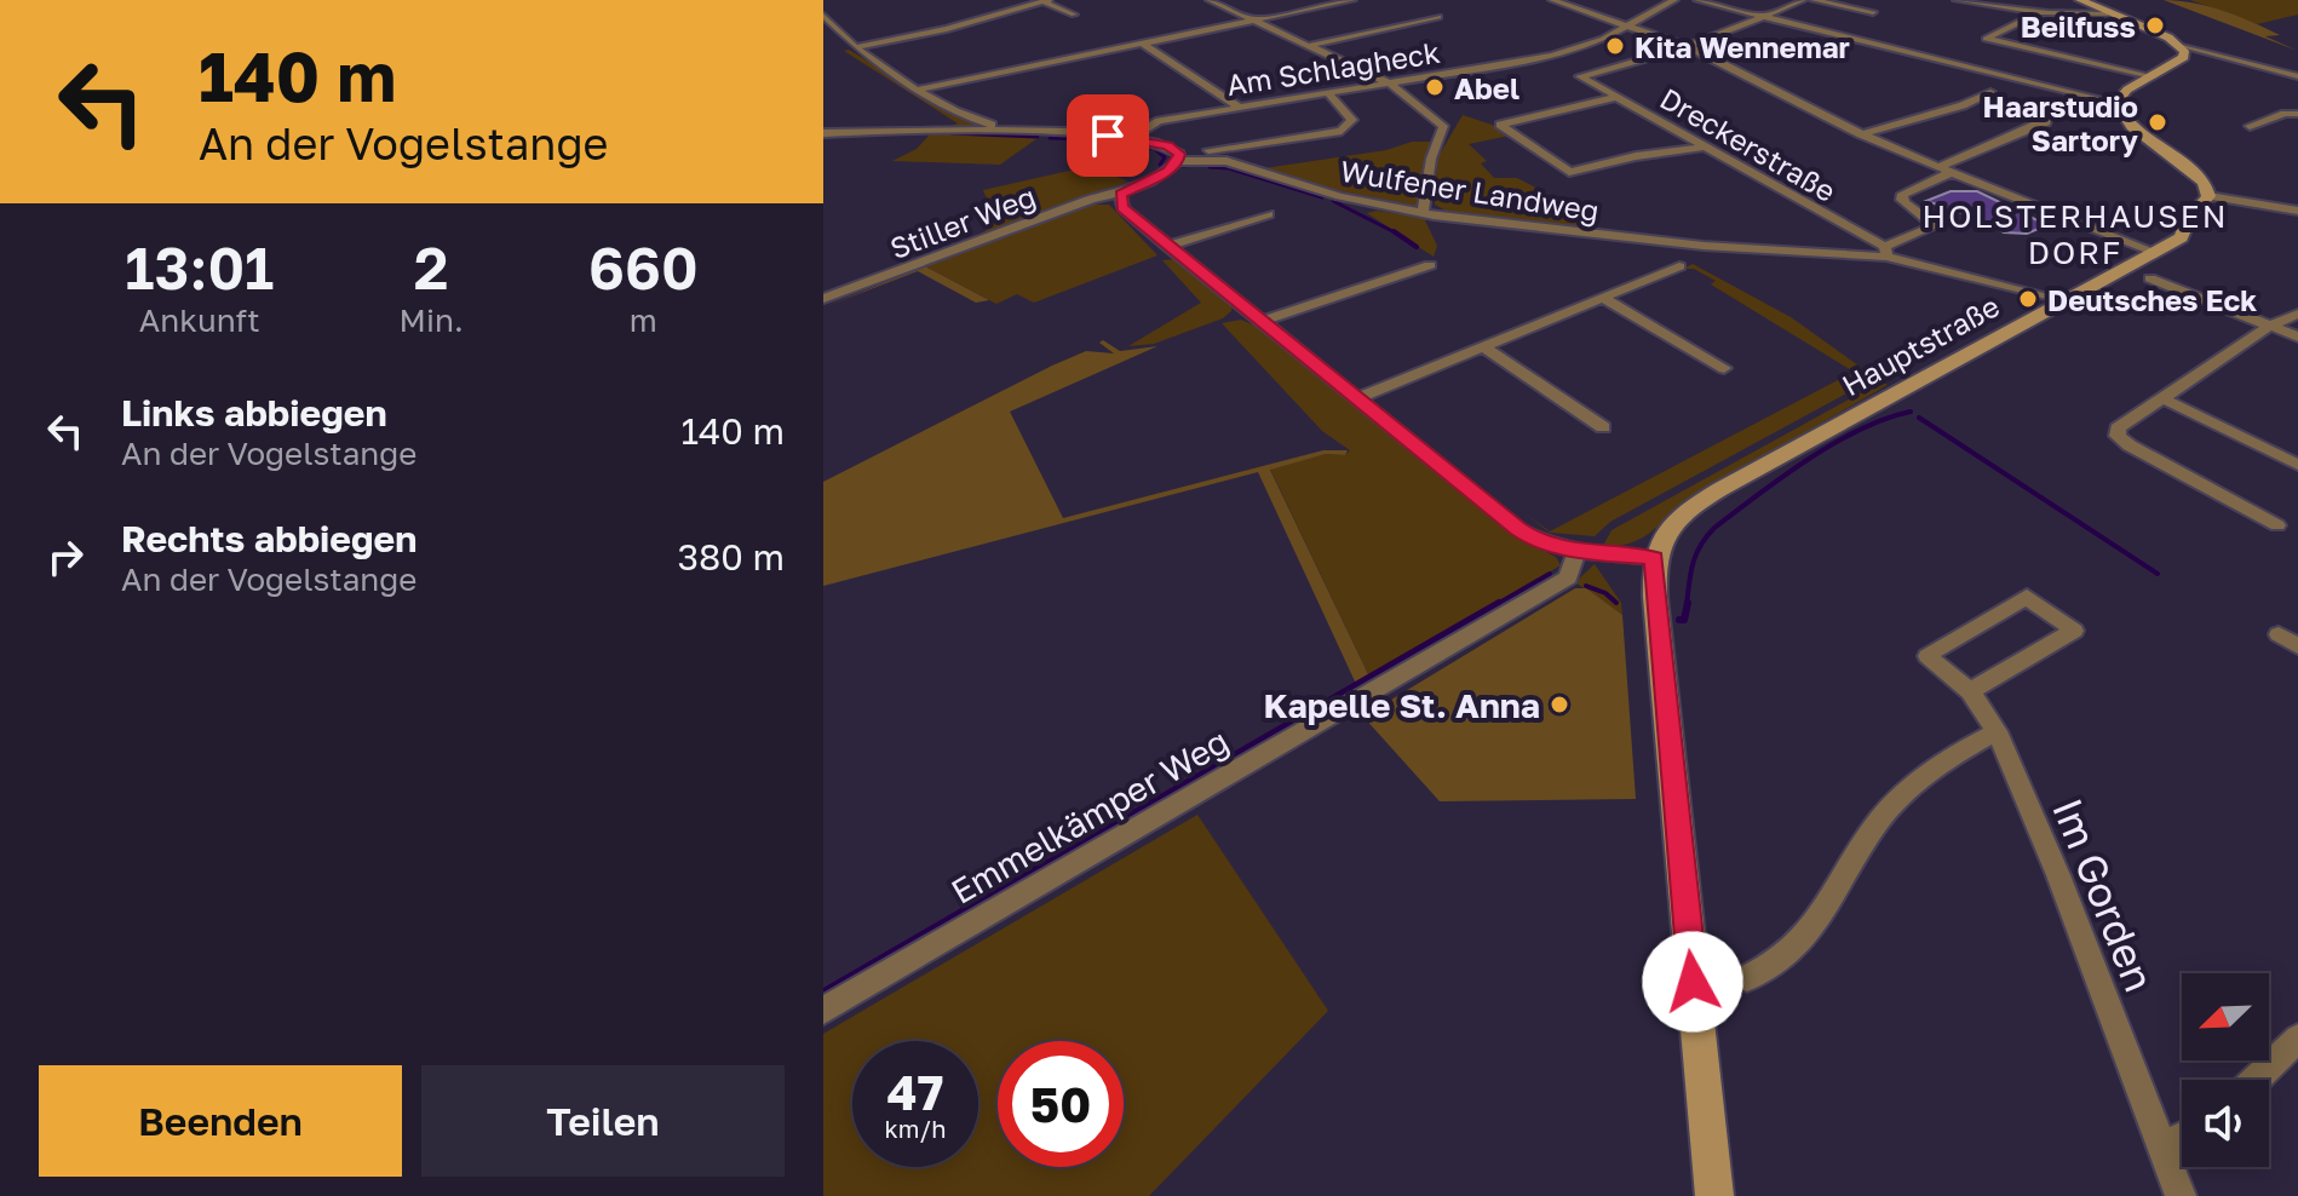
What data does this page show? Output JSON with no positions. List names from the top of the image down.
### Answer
{
  "streets": {
    "main road": ["Hauptstraße"],
    "street": [
      "Am Schlagheck",
      "Dreckerstraße",
      "Wulfener Landweg",
      "Stiller Weg",
      "Emmelkämper Weg",
      "Im Gorden"
    ]
  },
  "crossings": [
    ["Am Schlagheck", "Wulfener Landweg"],
    ["Dreckerstraße", "Wulfener Landweg"],
    ["Wulfener Landweg", "Stiller Weg"],
    ["Wulfener Landweg", "Hauptstraße"]
  ],
  "districts": ["HOLSTERHAUSEN DORF"],
  "places": [
    "Beilfuss",
    "Kita Wennemar",
    "Abel",
    "Haarstudio Sartory",
    "Deutsches Eck",
    "Kapelle St. Anna"
  ],
  "north": "bottom left",
  "page": {
    "turn": ["140 m", "An der Vogelstange"],
    "eta": [
      "13:01",
      "Ankunft",
      "2",
      "Min.",
      "660",
      "m"
    ],
    "list": [
      {
        "name": "Links abbiegen",
        "note": "An der Vogelstange",
        "value": "140 m"
      },
      {
        "name": "Rechts abbiegen",
        "note": "An der Vogelstange",
        "value": "380 m"
      }
    ],
    "speed": "47 km/h",
    "limit": "50",
    "buttons": ["Beenden", "Teilen"]
  }
}
